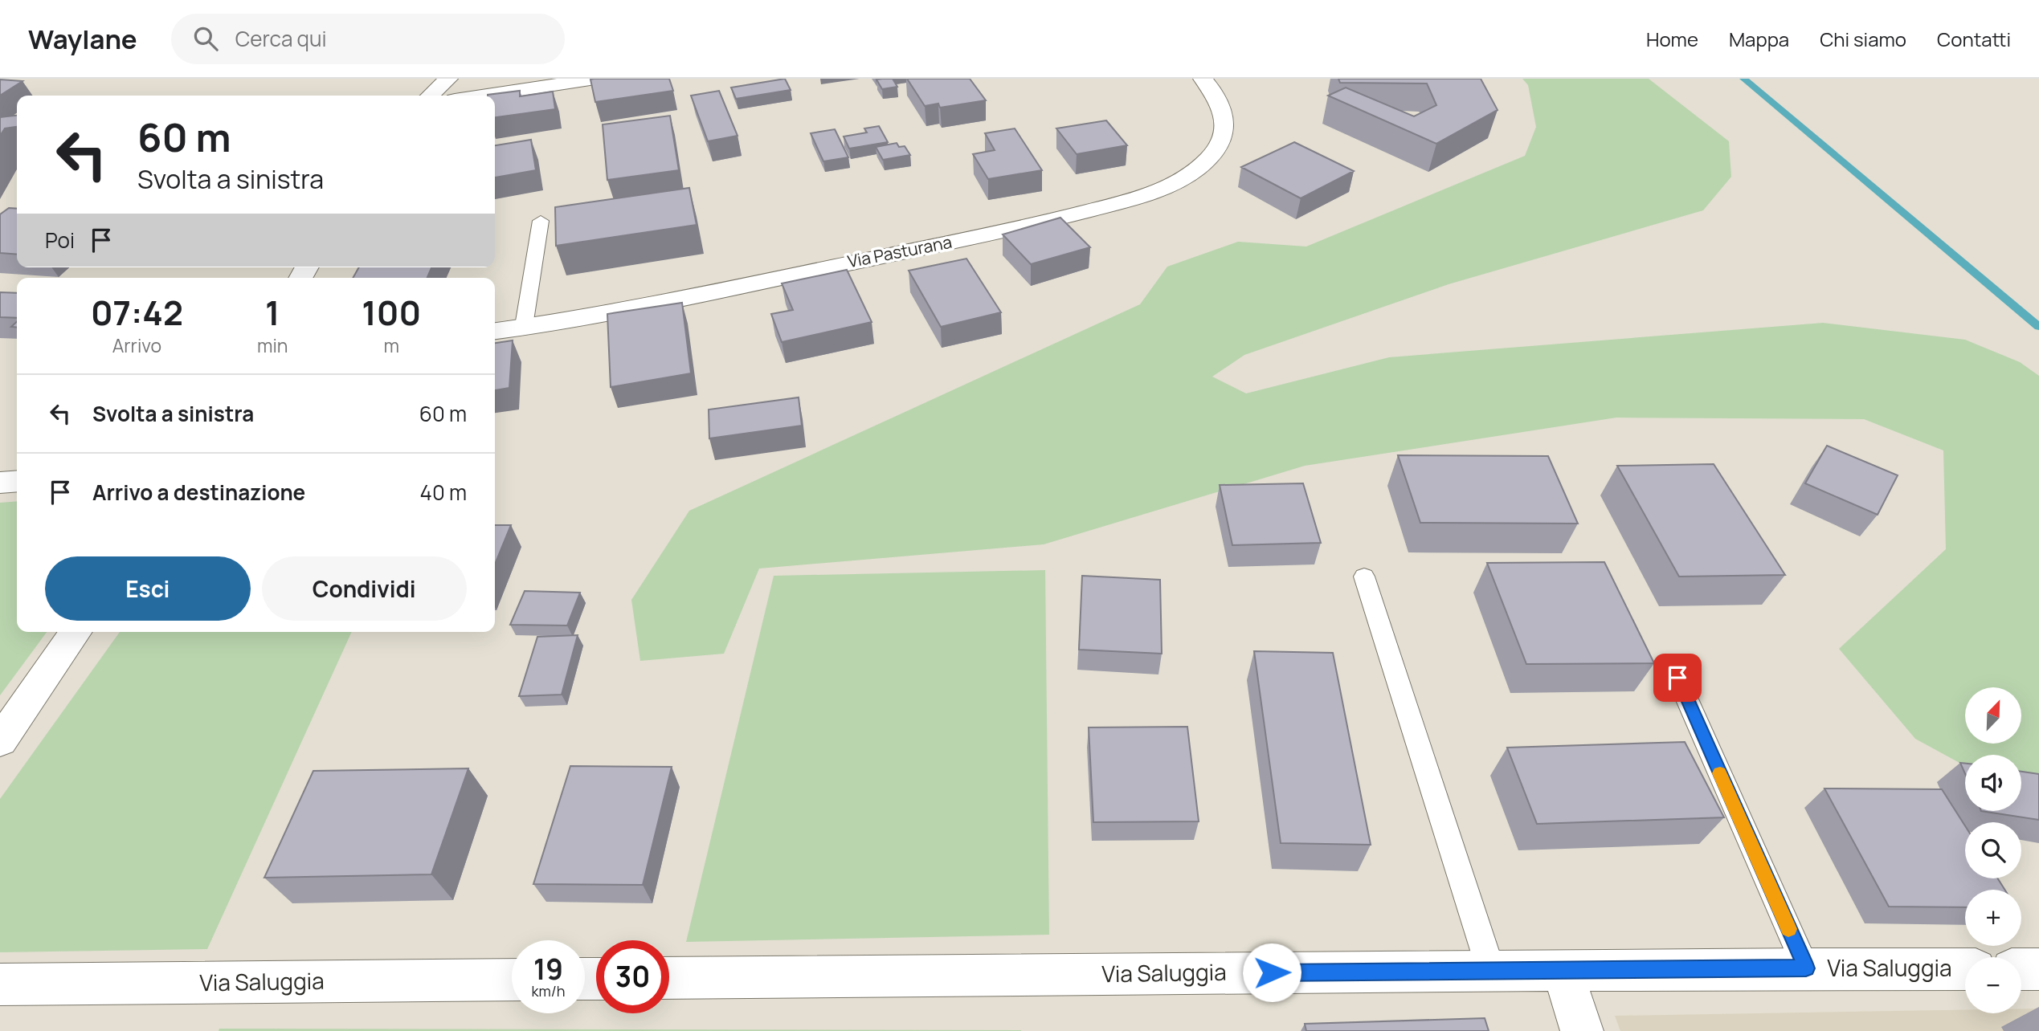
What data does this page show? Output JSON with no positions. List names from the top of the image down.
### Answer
{
  "streets": {
    "street": ["Via Pasturana", "Via Saluggia"]
  },
  "north": "top right",
  "page": {
    "header": "Waylane",
    "search": "Cerca qui",
    "nav": [
      "Home",
      "Mappa",
      "Chi siamo",
      "Contatti"
    ],
    "turn": ["60 m", "Svolta a sinistra"],
    "then": "Poi",
    "eta": [
      "07:42",
      "Arrivo",
      "1",
      "min",
      "100",
      "m"
    ],
    "list": [
      {
        "name": "Svolta a sinistra",
        "value": "60 m"
      },
      {
        "name": "Arrivo a destinazione",
        "value": "40 m"
      }
    ],
    "buttons": ["Esci", "Condividi"],
    "map_buttons": ["+", "−"],
    "speed": "19 km/h",
    "limit": "30"
  }
}
